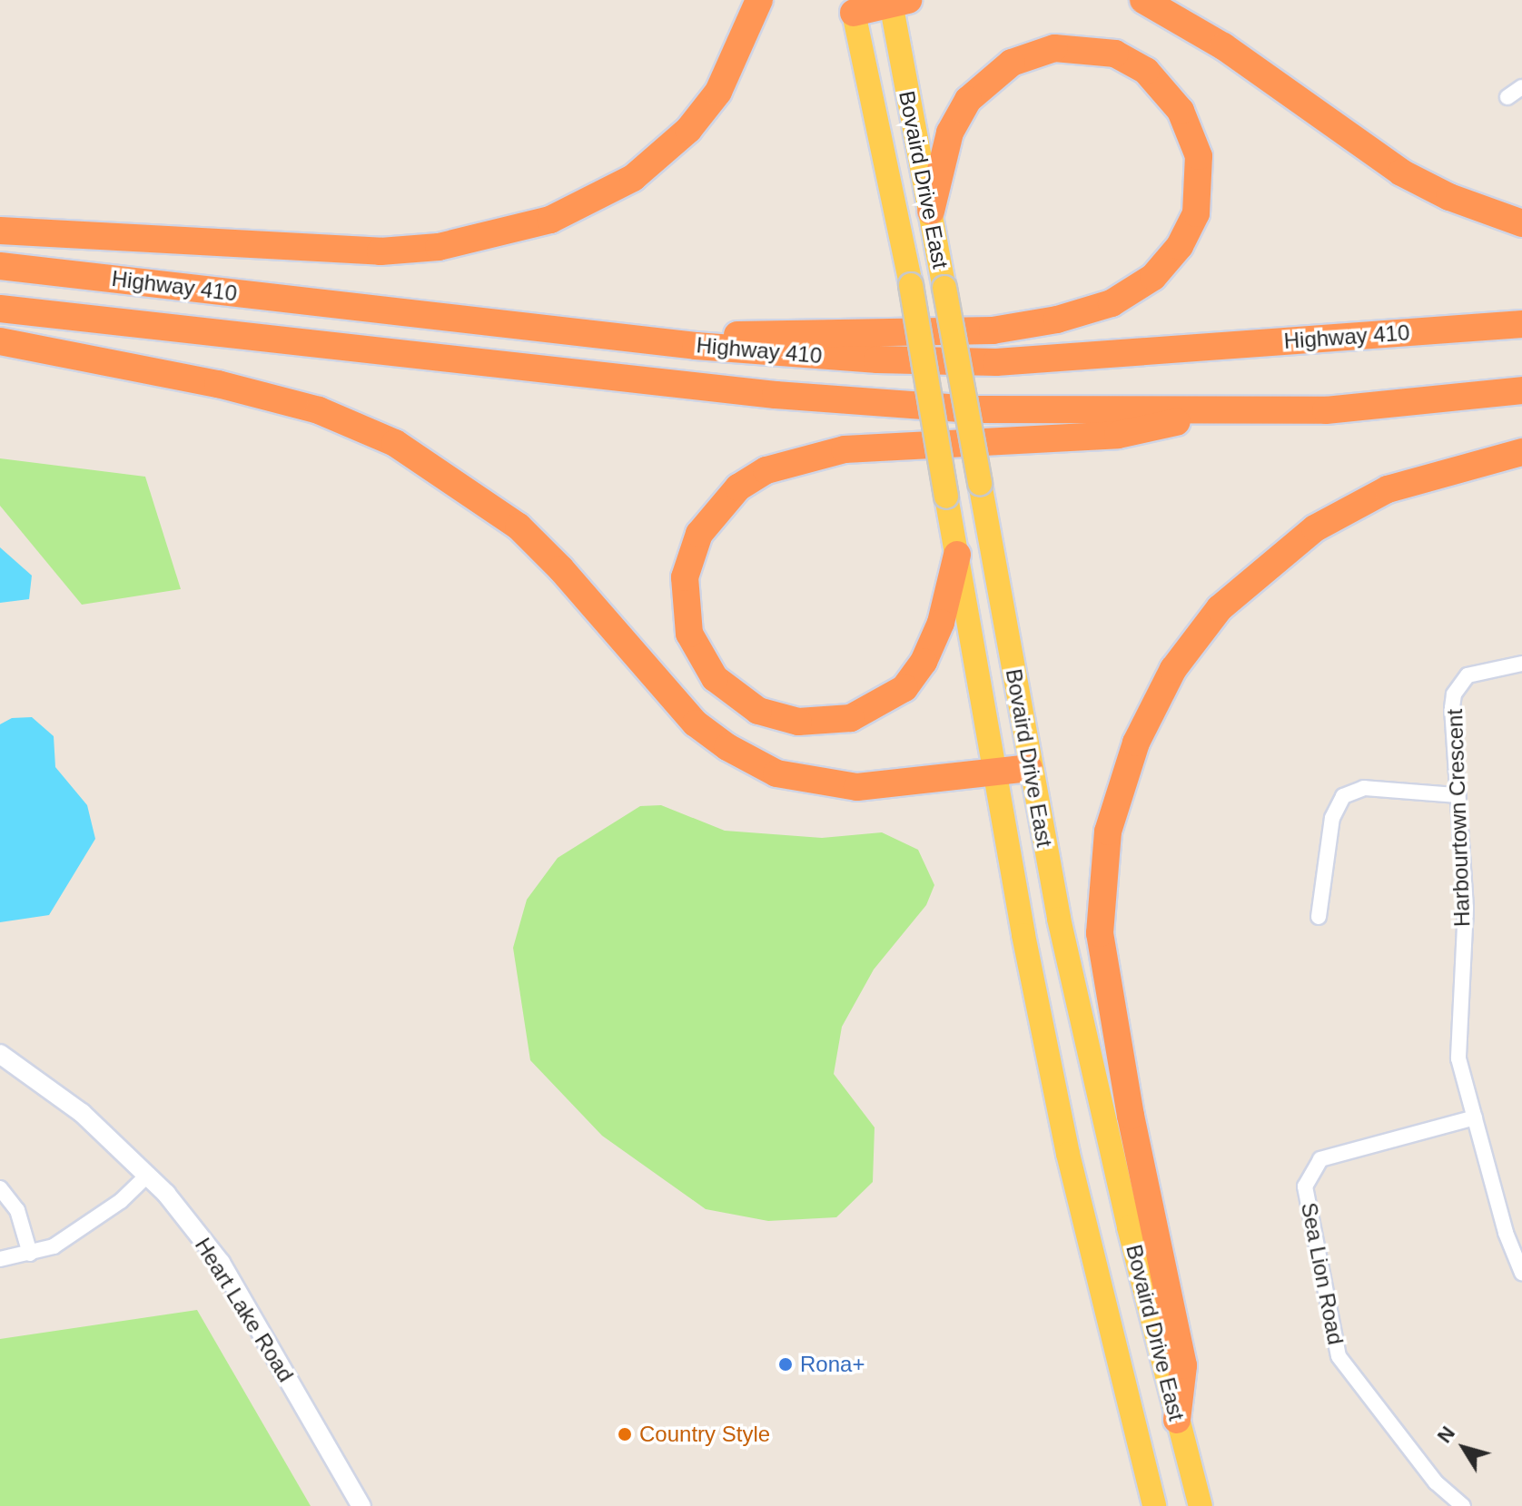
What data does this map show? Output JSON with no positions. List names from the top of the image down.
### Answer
{
  "streets": {
    "highway": ["Highway 410"],
    "main road": ["Bovaird Drive East"],
    "street": ["Harbourtown Crescent", "Sea Lion Road", "Heart Lake Road"]
  },
  "crossings": [
    ["Harbourtown Crescent", "Sea Lion Road"]
  ],
  "places": ["Rona+", "Country Style"],
  "north": "top left"
}
